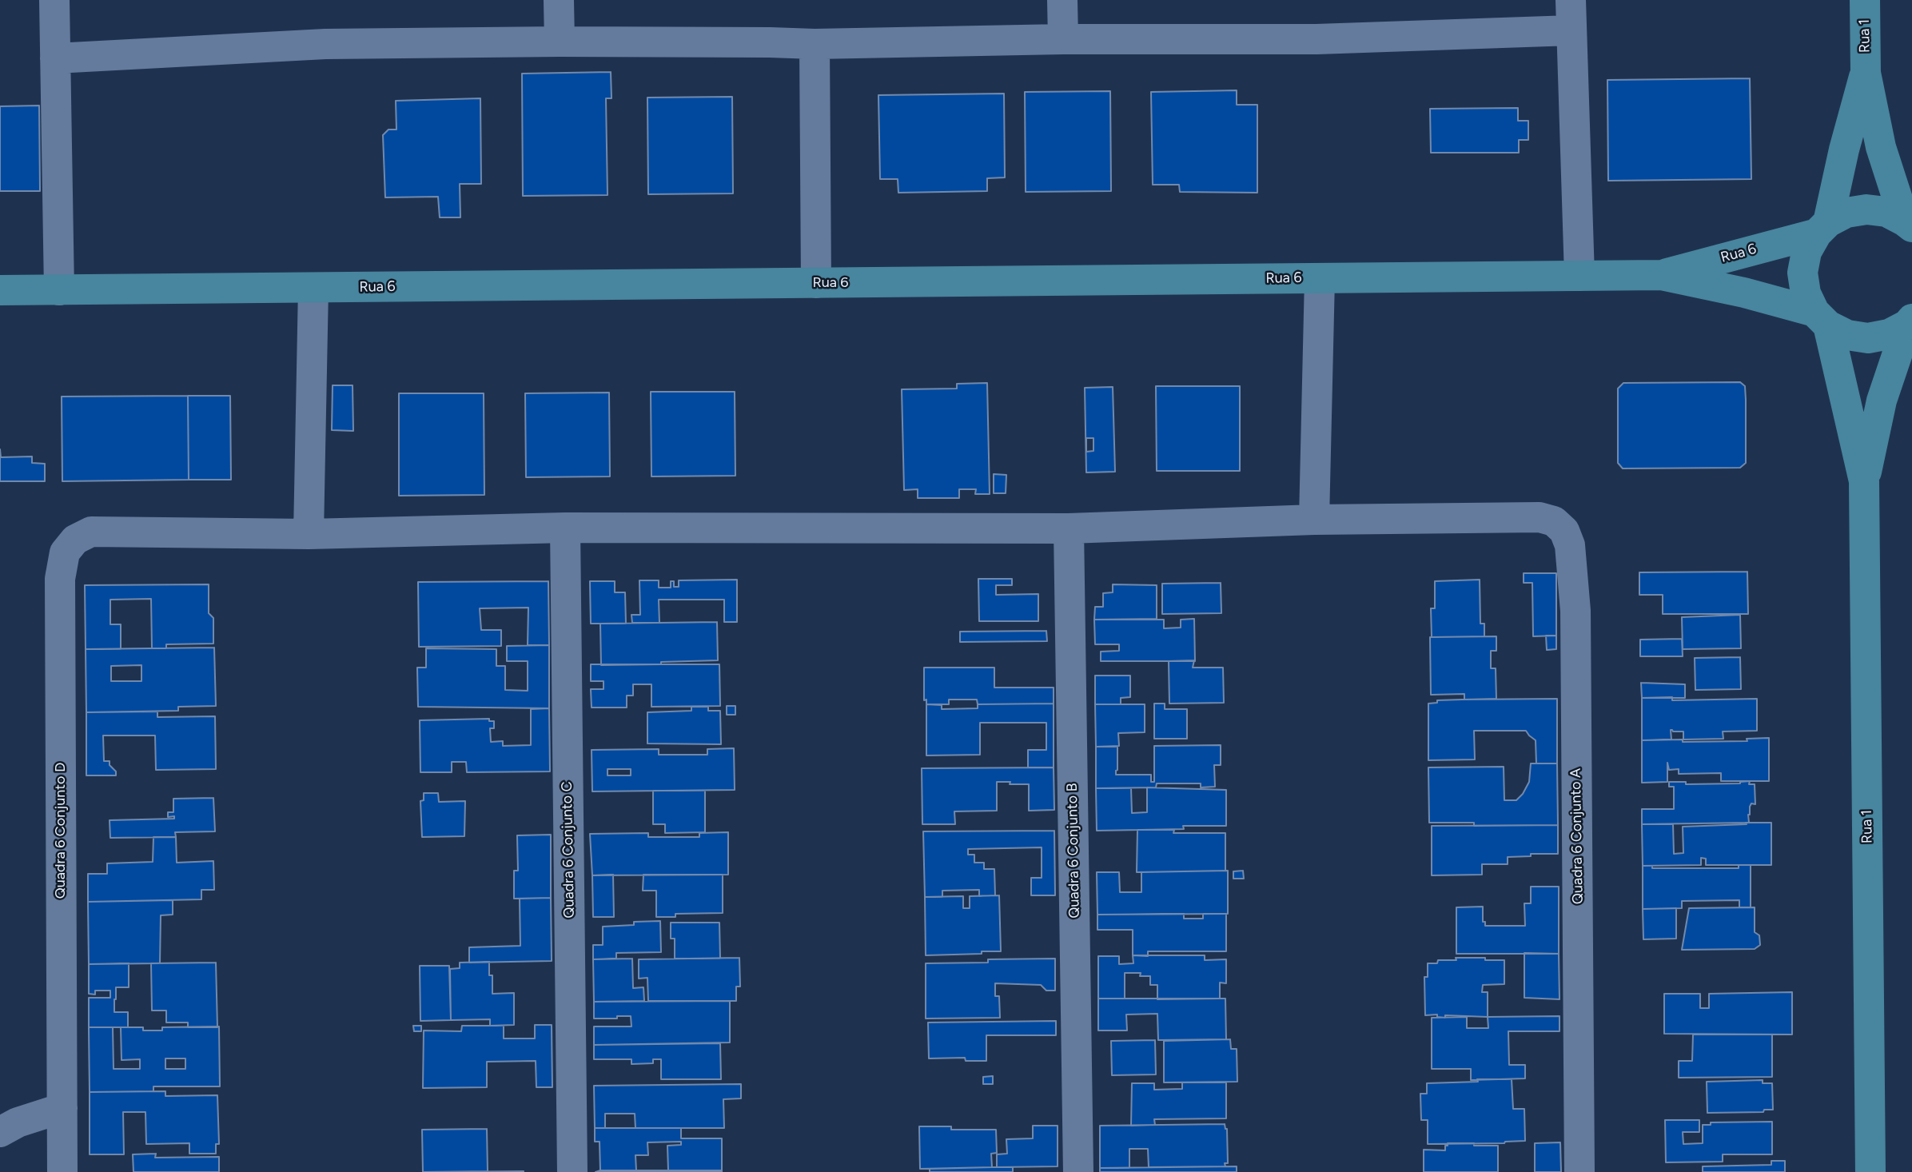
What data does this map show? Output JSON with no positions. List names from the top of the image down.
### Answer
{
  "streets": {
    "street": [
      "Rua 1",
      "Rua 6",
      "Quadra 6 Conjunto D",
      "Quadra 6 Conjunto A",
      "Quadra 6 Conjunto C",
      "Quadra 6 Conjunto B"
    ]
  },
  "crossings": [
    ["Quadra 6 Conjunto D", "Quadra 6 Conjunto A"],
    ["Quadra 6 Conjunto D", "Quadra 6 Conjunto C"],
    ["Quadra 6 Conjunto D", "Quadra 6 Conjunto B"]
  ]
}
